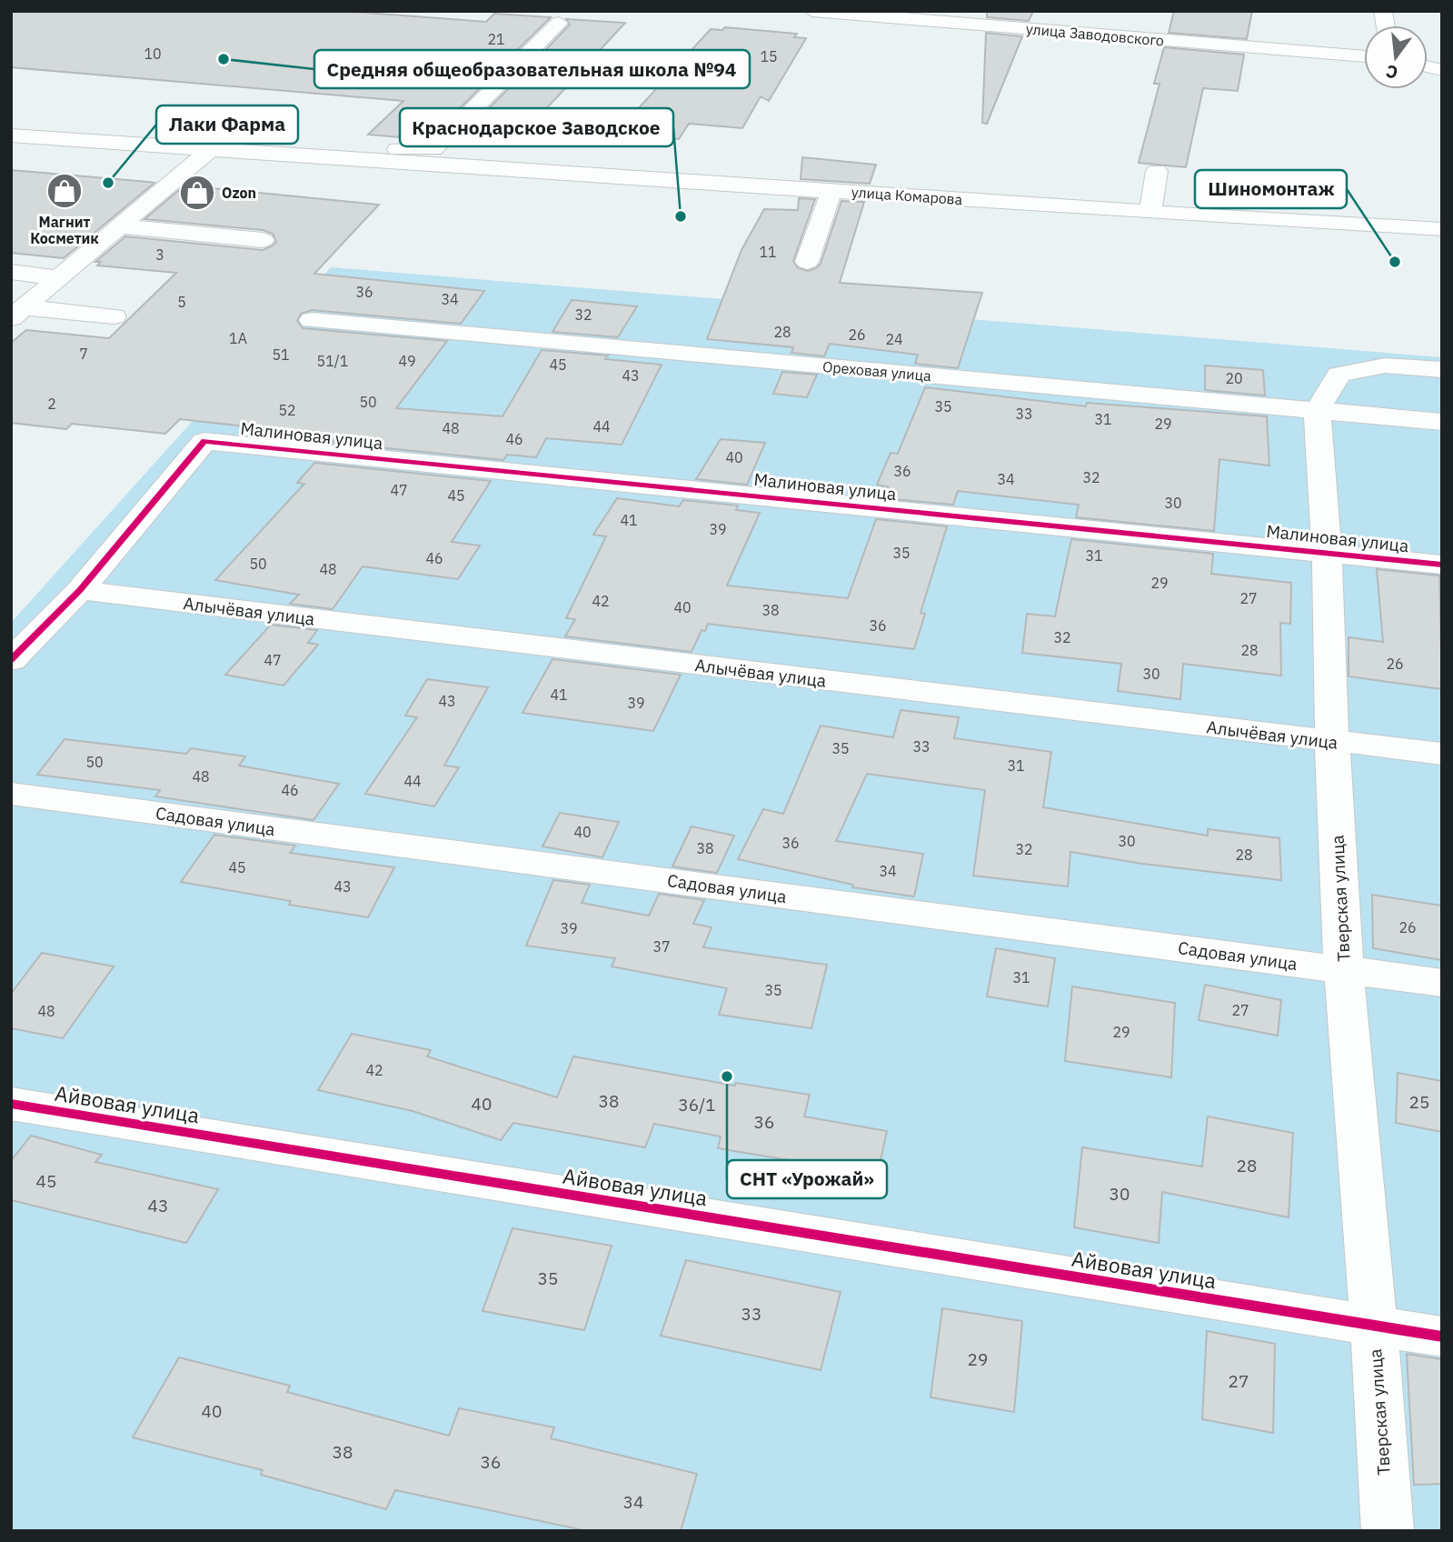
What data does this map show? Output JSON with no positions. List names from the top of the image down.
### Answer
{
  "streets": {
    "street": [
      "улица Заводовского",
      "улица Комарова",
      "Ореховая улица",
      "Малиновая улица",
      "Алычёвая улица",
      "Садовая улица",
      "Тверская улица",
      "Айвовая улица"
    ]
  },
  "crossings": [
    ["Ореховая улица", "Тверская улица"],
    ["Малиновая улица", "Алычёвая улица"],
    ["Малиновая улица", "Тверская улица"],
    ["Алычёвая улица", "Тверская улица"],
    ["Садовая улица", "Тверская улица"],
    ["Тверская улица", "Айвовая улица"]
  ],
  "places": {
    "other": [
      "Средняя общеобразовательная школа №94",
      "Лаки Фарма",
      "Краснодарское Заводское",
      "Шиномонтаж",
      "СНТ «Урожай»"
    ],
    "shop": ["Магнит Косметик", "Ozon"]
  },
  "house_numbers": [
    "21",
    "10",
    "15",
    "11",
    "3",
    "36",
    "34",
    "5",
    "32",
    "28",
    "26",
    "1А",
    "24",
    "7",
    "51",
    "51/1",
    "49",
    "45",
    "43",
    "20",
    "50",
    "2",
    "35",
    "52",
    "33",
    "31",
    "29",
    "44",
    "48",
    "46",
    "40",
    "36",
    "32",
    "34",
    "47",
    "45",
    "30",
    "41",
    "39",
    "35",
    "31",
    "46",
    "50",
    "48",
    "29",
    "27",
    "42",
    "40",
    "38",
    "36",
    "32",
    "28",
    "47",
    "26",
    "30",
    "41",
    "43",
    "39",
    "33",
    "35",
    "50",
    "31",
    "48",
    "44",
    "46",
    "40",
    "30",
    "36",
    "38",
    "32",
    "28",
    "45",
    "34",
    "43",
    "26",
    "39",
    "37",
    "31",
    "35",
    "27",
    "48",
    "29",
    "42",
    "38",
    "25",
    "40",
    "36/1",
    "36",
    "28",
    "45",
    "30",
    "43",
    "35",
    "33",
    "29",
    "27",
    "40",
    "38",
    "36",
    "34"
  ],
  "north": "bottom"
}
